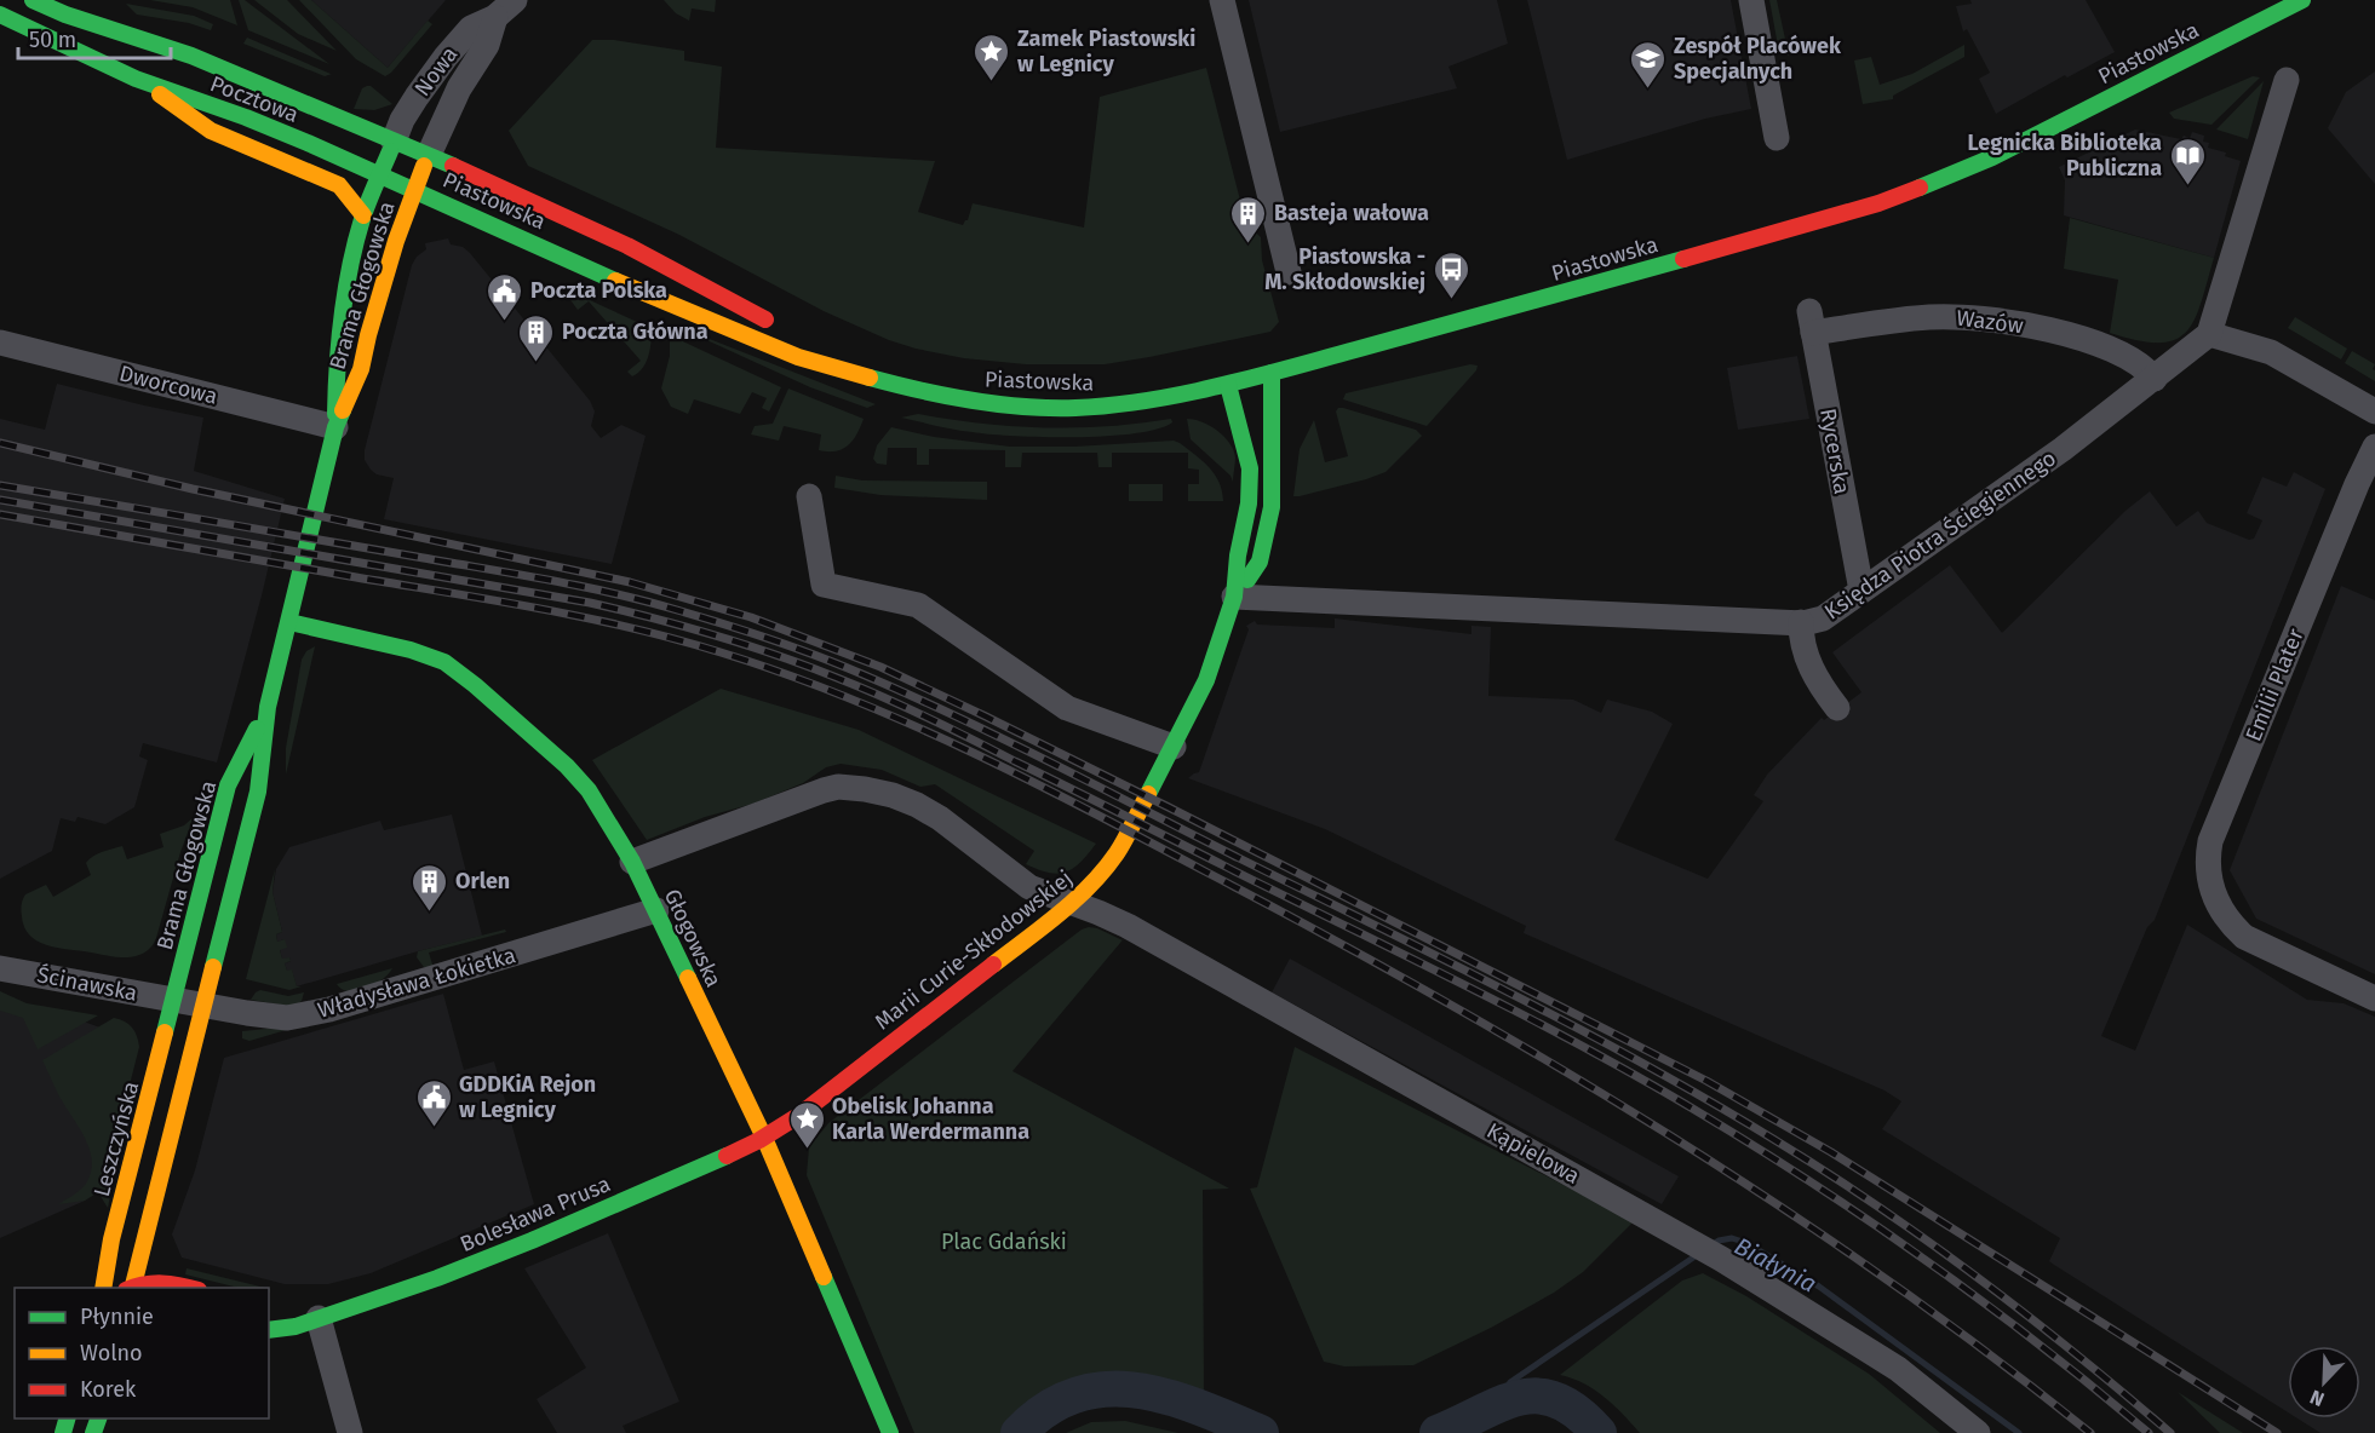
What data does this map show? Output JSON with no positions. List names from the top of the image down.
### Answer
{
  "streets": {
    "main road": [
      "Piastowska",
      "Pocztowa",
      "Brama Głogowska",
      "Głogowska",
      "Marii Curie-Skłodowskiej",
      "Leszczyńska",
      "Bolesława Prusa"
    ],
    "street": [
      "Nowa",
      "Wazów",
      "Dworcowa",
      "Rycerska",
      "Księdza Piotra Ściegiennego",
      "Emilii Plater",
      "Władysława Łokietka",
      "Ścinawska",
      "Kąpielowa"
    ]
  },
  "crossings": [
    ["Piastowska", "Nowa"],
    ["Piastowska", "Pocztowa"],
    ["Piastowska", "Brama Głogowska"],
    ["Piastowska", "Marii Curie-Skłodowskiej"],
    ["Nowa", "Pocztowa"],
    ["Nowa", "Brama Głogowska"],
    ["Pocztowa", "Brama Głogowska"],
    ["Brama Głogowska", "Dworcowa"],
    ["Brama Głogowska", "Głogowska"],
    ["Brama Głogowska", "Władysława Łokietka"],
    ["Brama Głogowska", "Ścinawska"],
    ["Brama Głogowska", "Leszczyńska"],
    ["Wazów", "Rycerska"],
    ["Wazów", "Księdza Piotra Ściegiennego"],
    ["Rycerska", "Księdza Piotra Ściegiennego"],
    ["Księdza Piotra Ściegiennego", "Marii Curie-Skłodowskiej"],
    ["Głogowska", "Marii Curie-Skłodowskiej"],
    ["Głogowska", "Władysława Łokietka"],
    ["Głogowska", "Bolesława Prusa"],
    ["Marii Curie-Skłodowskiej", "Kąpielowa"],
    ["Marii Curie-Skłodowskiej", "Bolesława Prusa"],
    ["Władysława Łokietka", "Ścinawska"],
    ["Władysława Łokietka", "Leszczyńska"],
    ["Ścinawska", "Leszczyńska"]
  ],
  "water": ["Białynia"],
  "parks": ["Plac Gdański"],
  "places": {
    "place": ["Zamek Piastowski w Legnicy", "Obelisk Johanna Karla Werdermanna"],
    "school or university": ["Zespół Placówek Specjalnych"],
    "library": ["Legnicka Biblioteka Publiczna"],
    "building": ["Basteja wałowa", "Poczta Główna", "Orlen"],
    "bus stop": ["Piastowska - M. Skłodowskiej"],
    "public building": ["Poczta Polska", "GDDKiA Rejon w Legnicy"]
  },
  "legend": ["Płynnie", "Wolno", "Korek"],
  "scale_bar": "50 m",
  "north": "bottom left"
}
